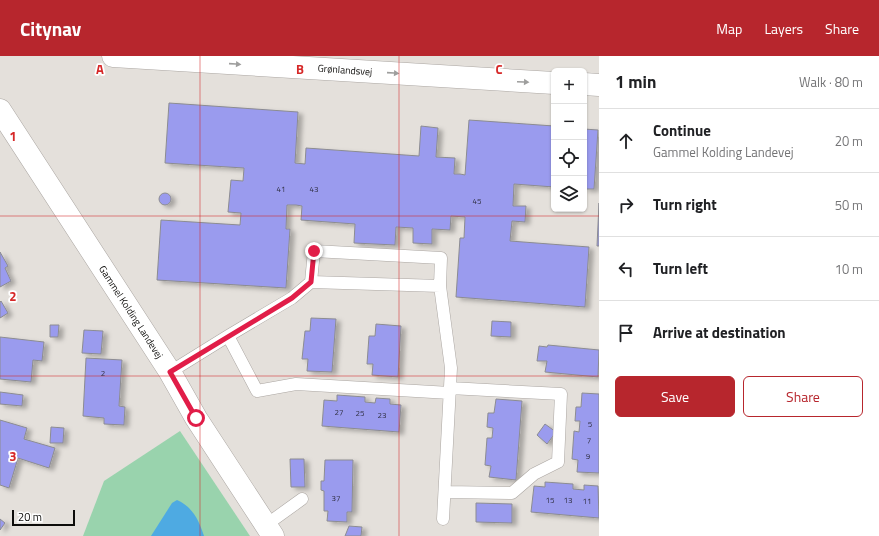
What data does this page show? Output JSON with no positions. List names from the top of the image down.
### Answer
{
  "streets": {
    "street": ["Grønlandsvej", "Gammel Kolding Landevej"]
  },
  "one_way": ["Grønlandsvej"],
  "house_numbers": [
    "41",
    "43",
    "45",
    "2",
    "27",
    "25",
    "23",
    "5",
    "7",
    "9",
    "37",
    "15",
    "13",
    "11"
  ],
  "scale_bar": "20 m",
  "page": {
    "header": "Citynav",
    "nav": ["Map", "Layers", "Share"],
    "heading": ["1 min", "Walk · 80 m"],
    "map_buttons": ["+", "−"],
    "list": [
      ["Continue", "Gammel Kolding Landevej", "20 m"],
      ["Turn right", "50 m"],
      ["Turn left", "10 m"],
      "Arrive at destination"
    ],
    "buttons": ["Save", "Share"],
    "scale": "20 m"
  },
  "grid": {
    "columns": ["A", "B", "C"],
    "rows": ["1", "2", "3"]
  }
}
